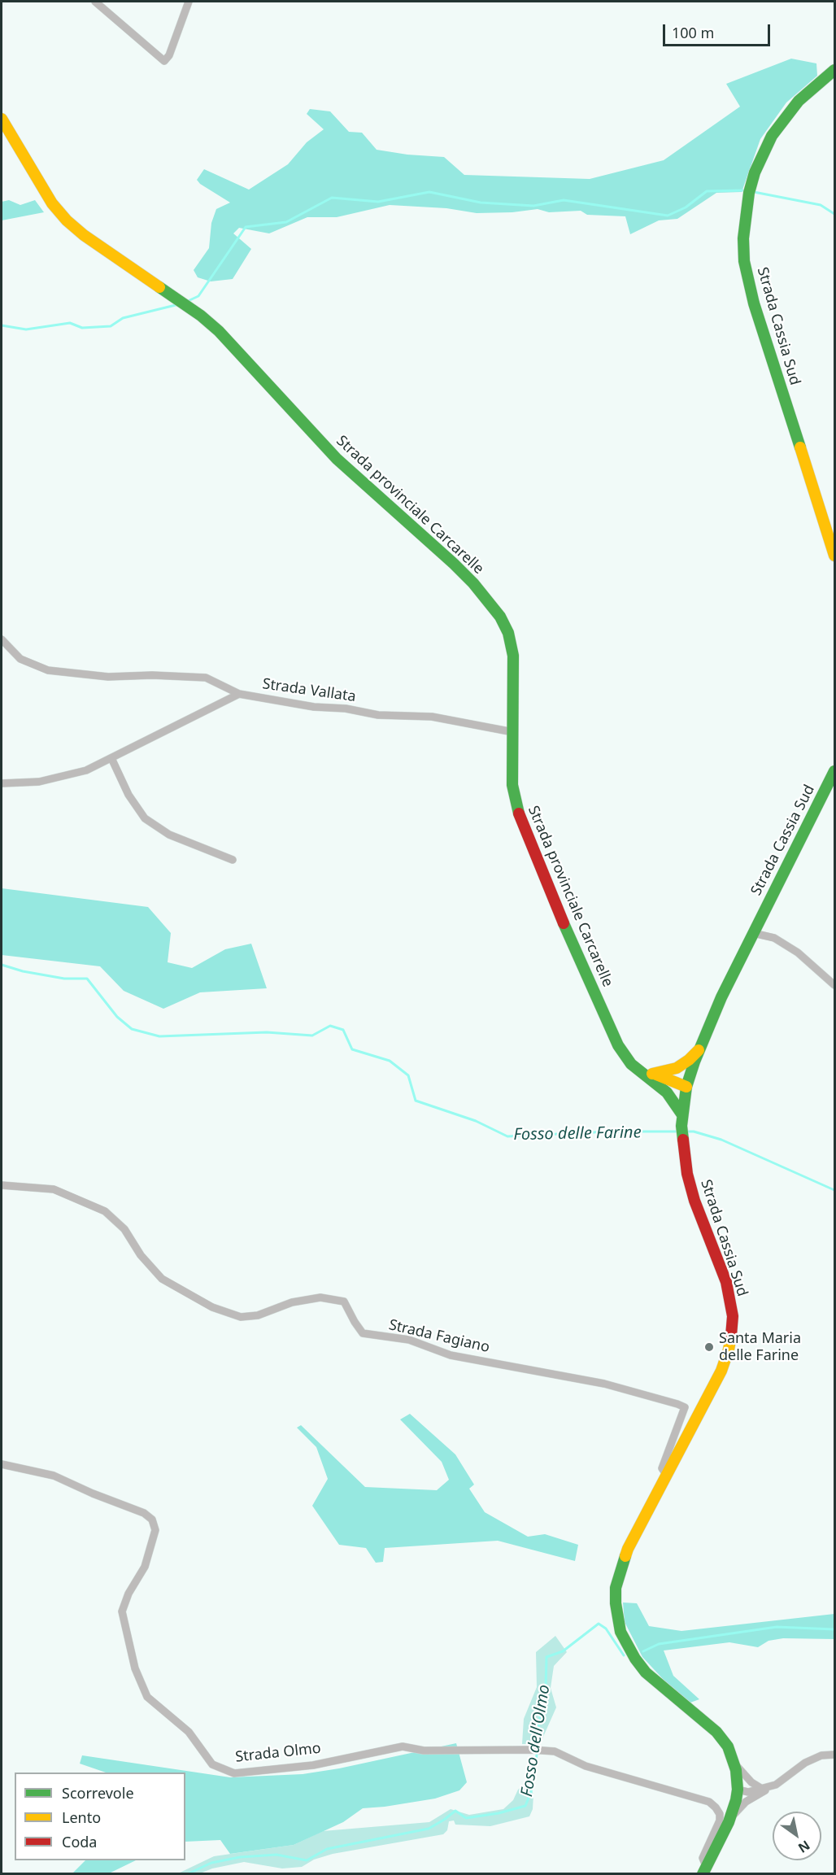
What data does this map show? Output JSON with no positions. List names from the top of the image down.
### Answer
{
  "streets": {
    "main road": ["Strada Cassia Sud", "Strada provinciale Carcarelle"],
    "street": ["Strada Vallata", "Strada Fagiano", "Strada Olmo"]
  },
  "crossings": [
    ["Strada Cassia Sud", "Strada Fagiano"],
    ["Strada Cassia Sud", "Strada Olmo"],
    ["Strada provinciale Carcarelle", "Strada Vallata"]
  ],
  "water": ["Fosso delle Farine", "Fosso dell'Olmo"],
  "places": ["Santa Maria delle Farine"],
  "legend": ["Scorrevole", "Lento", "Coda"],
  "scale_bar": "100 m",
  "north": "bottom right"
}
